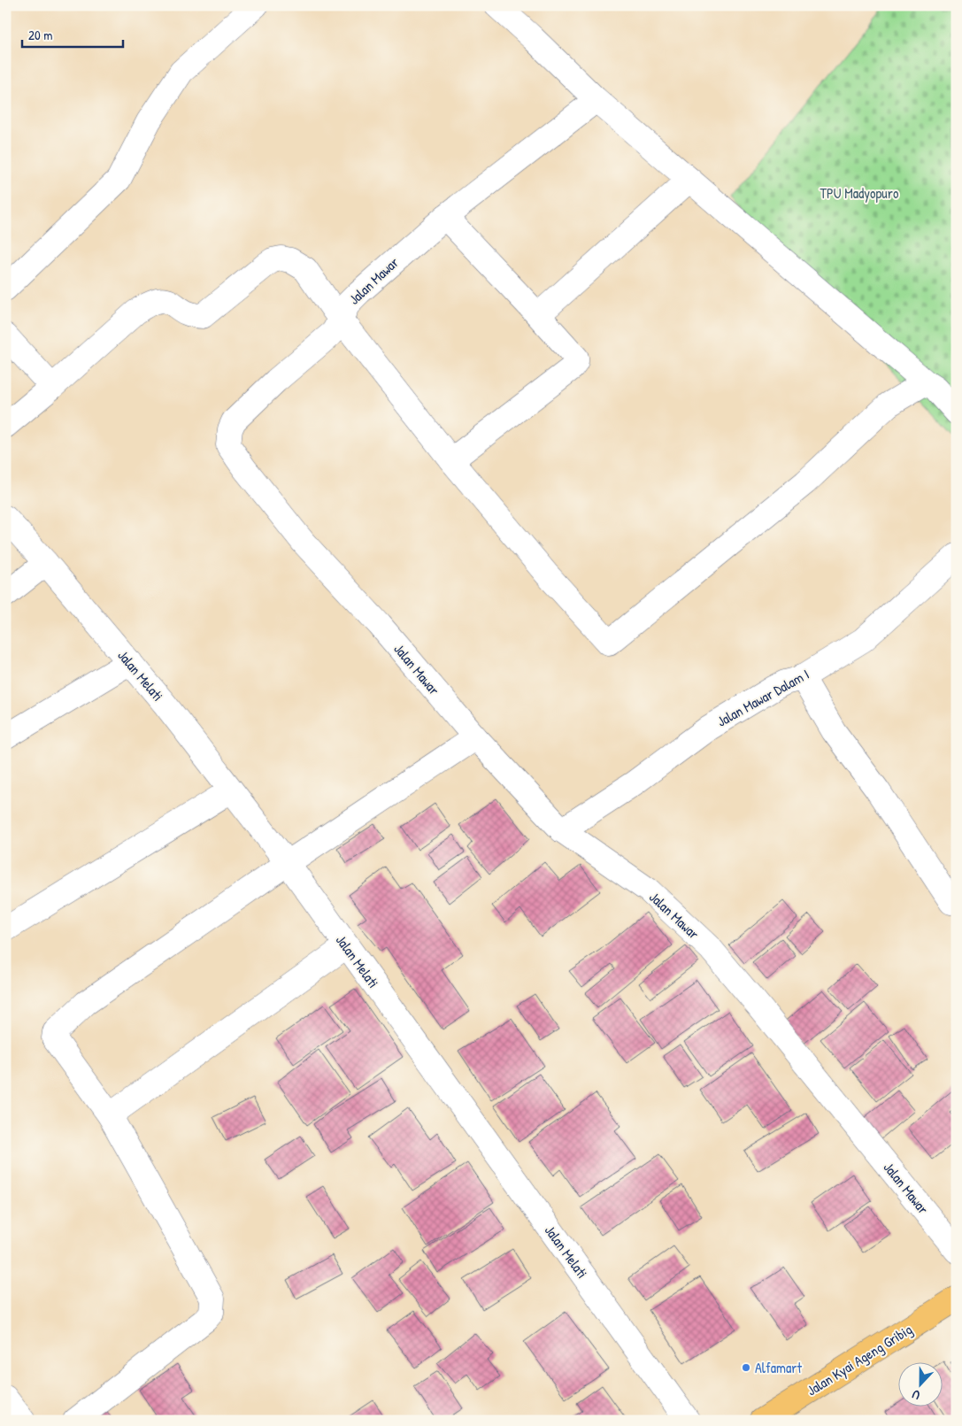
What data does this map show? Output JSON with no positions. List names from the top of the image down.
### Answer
{
  "streets": {
    "main road": ["Jalan Kyai Ageng Gribig"],
    "street": ["Jalan Mawar", "Jalan Melati", "Jalan Mawar Dalam I"]
  },
  "crossings": [
    ["Jalan Mawar", "Jalan Mawar Dalam I"]
  ],
  "parks": ["TPU Madyopuro"],
  "places": ["Alfamart"],
  "scale_bar": "20 m",
  "north": "bottom"
}
